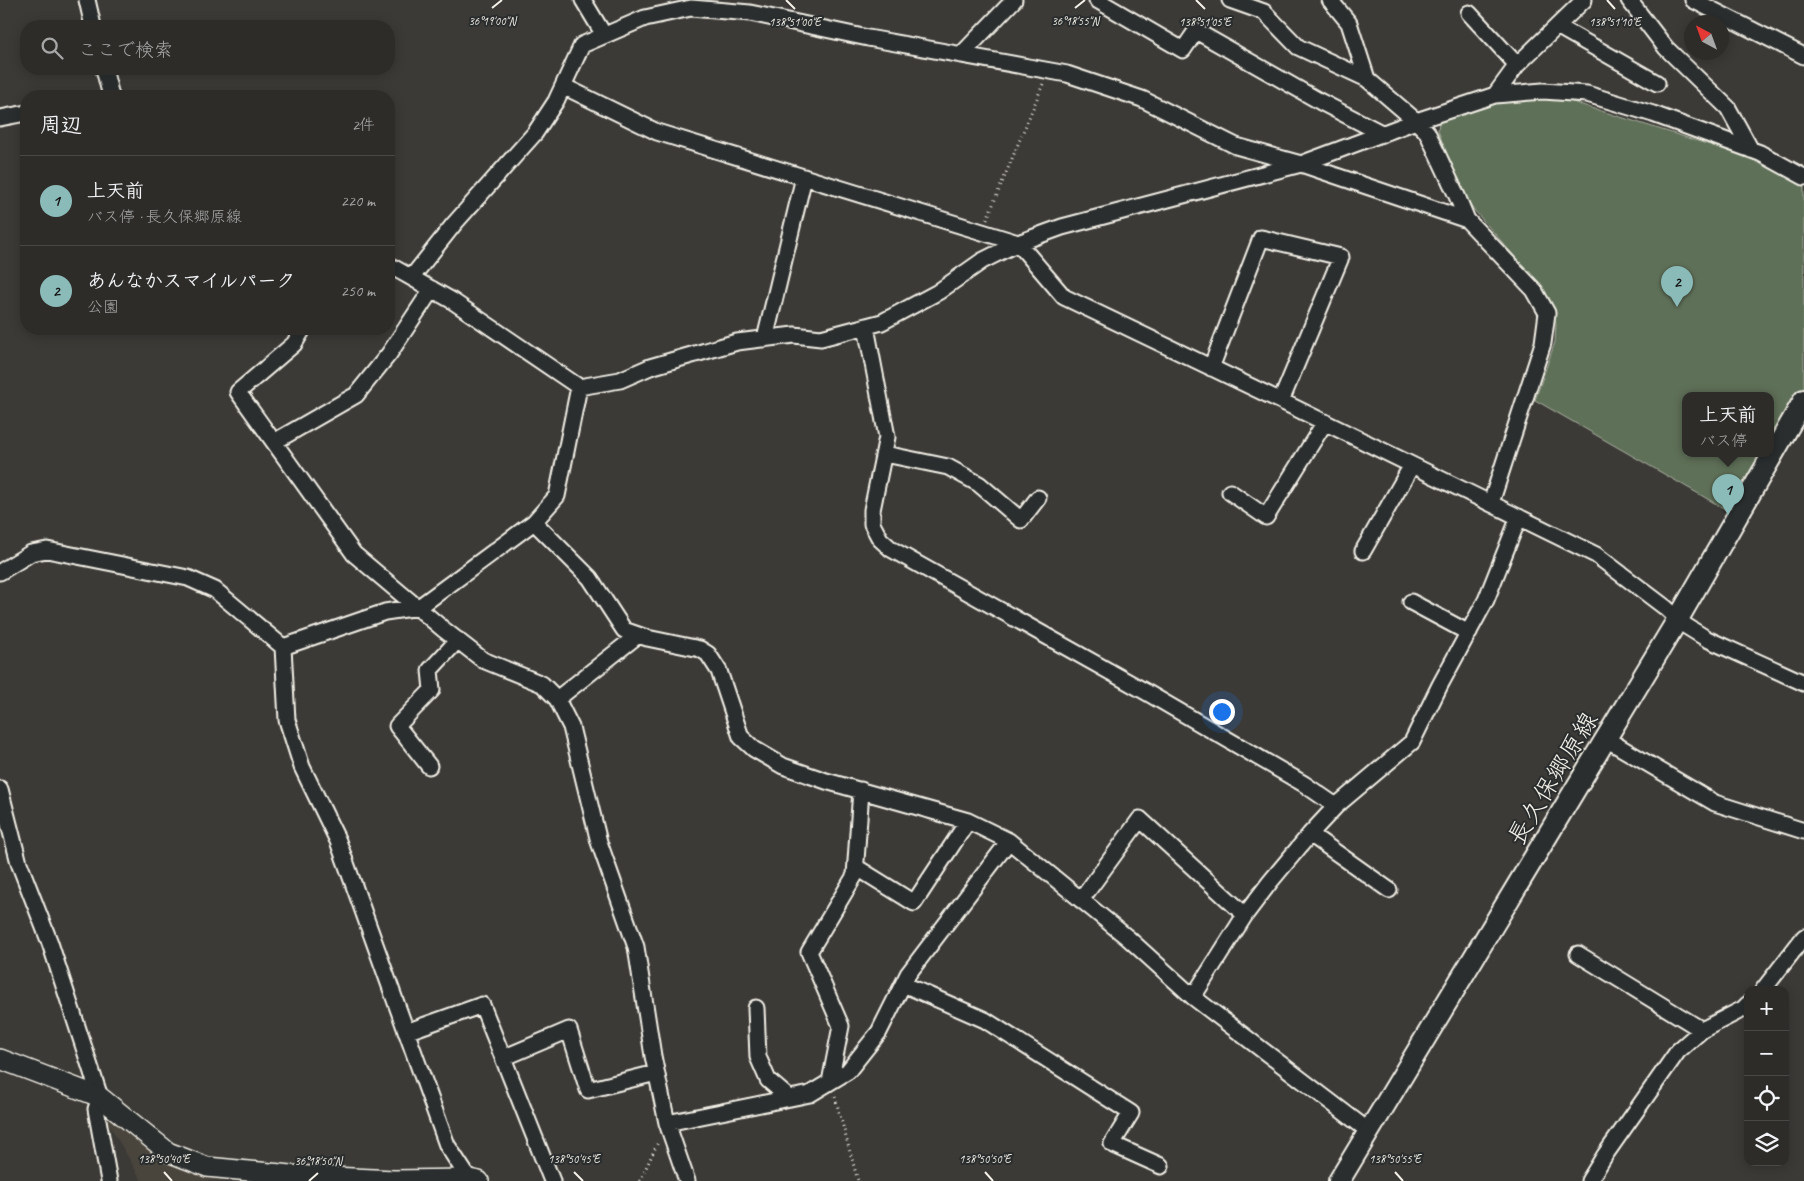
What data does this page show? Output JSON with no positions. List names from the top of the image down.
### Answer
{
  "streets": {
    "main road": ["長久保郷原線"]
  },
  "north": "top left",
  "page": {
    "search": "ここで検索",
    "heading": ["周辺", "2件"],
    "list": [
      {
        "mark": "1",
        "name": "上天前",
        "note": "バス停 · 長久保郷原線",
        "value": "220 m"
      },
      {
        "mark": "2",
        "name": "あんなかスマイルパーク",
        "note": "公園",
        "value": "250 m"
      }
    ],
    "pins": ["2", "1"],
    "popup": ["上天前", "バス停"],
    "map_buttons": ["+", "−"]
  },
  "coordinates": [
    "36°18'55\"N",
    "36°19'00\"N",
    "138°51'10\"E",
    "138°51'00\"E",
    "138°51'05\"E",
    "138°50'40\"E",
    "138°50'45\"E",
    "138°50'50\"E",
    "138°50'55\"E",
    "36°18'50\"N"
  ]
}
